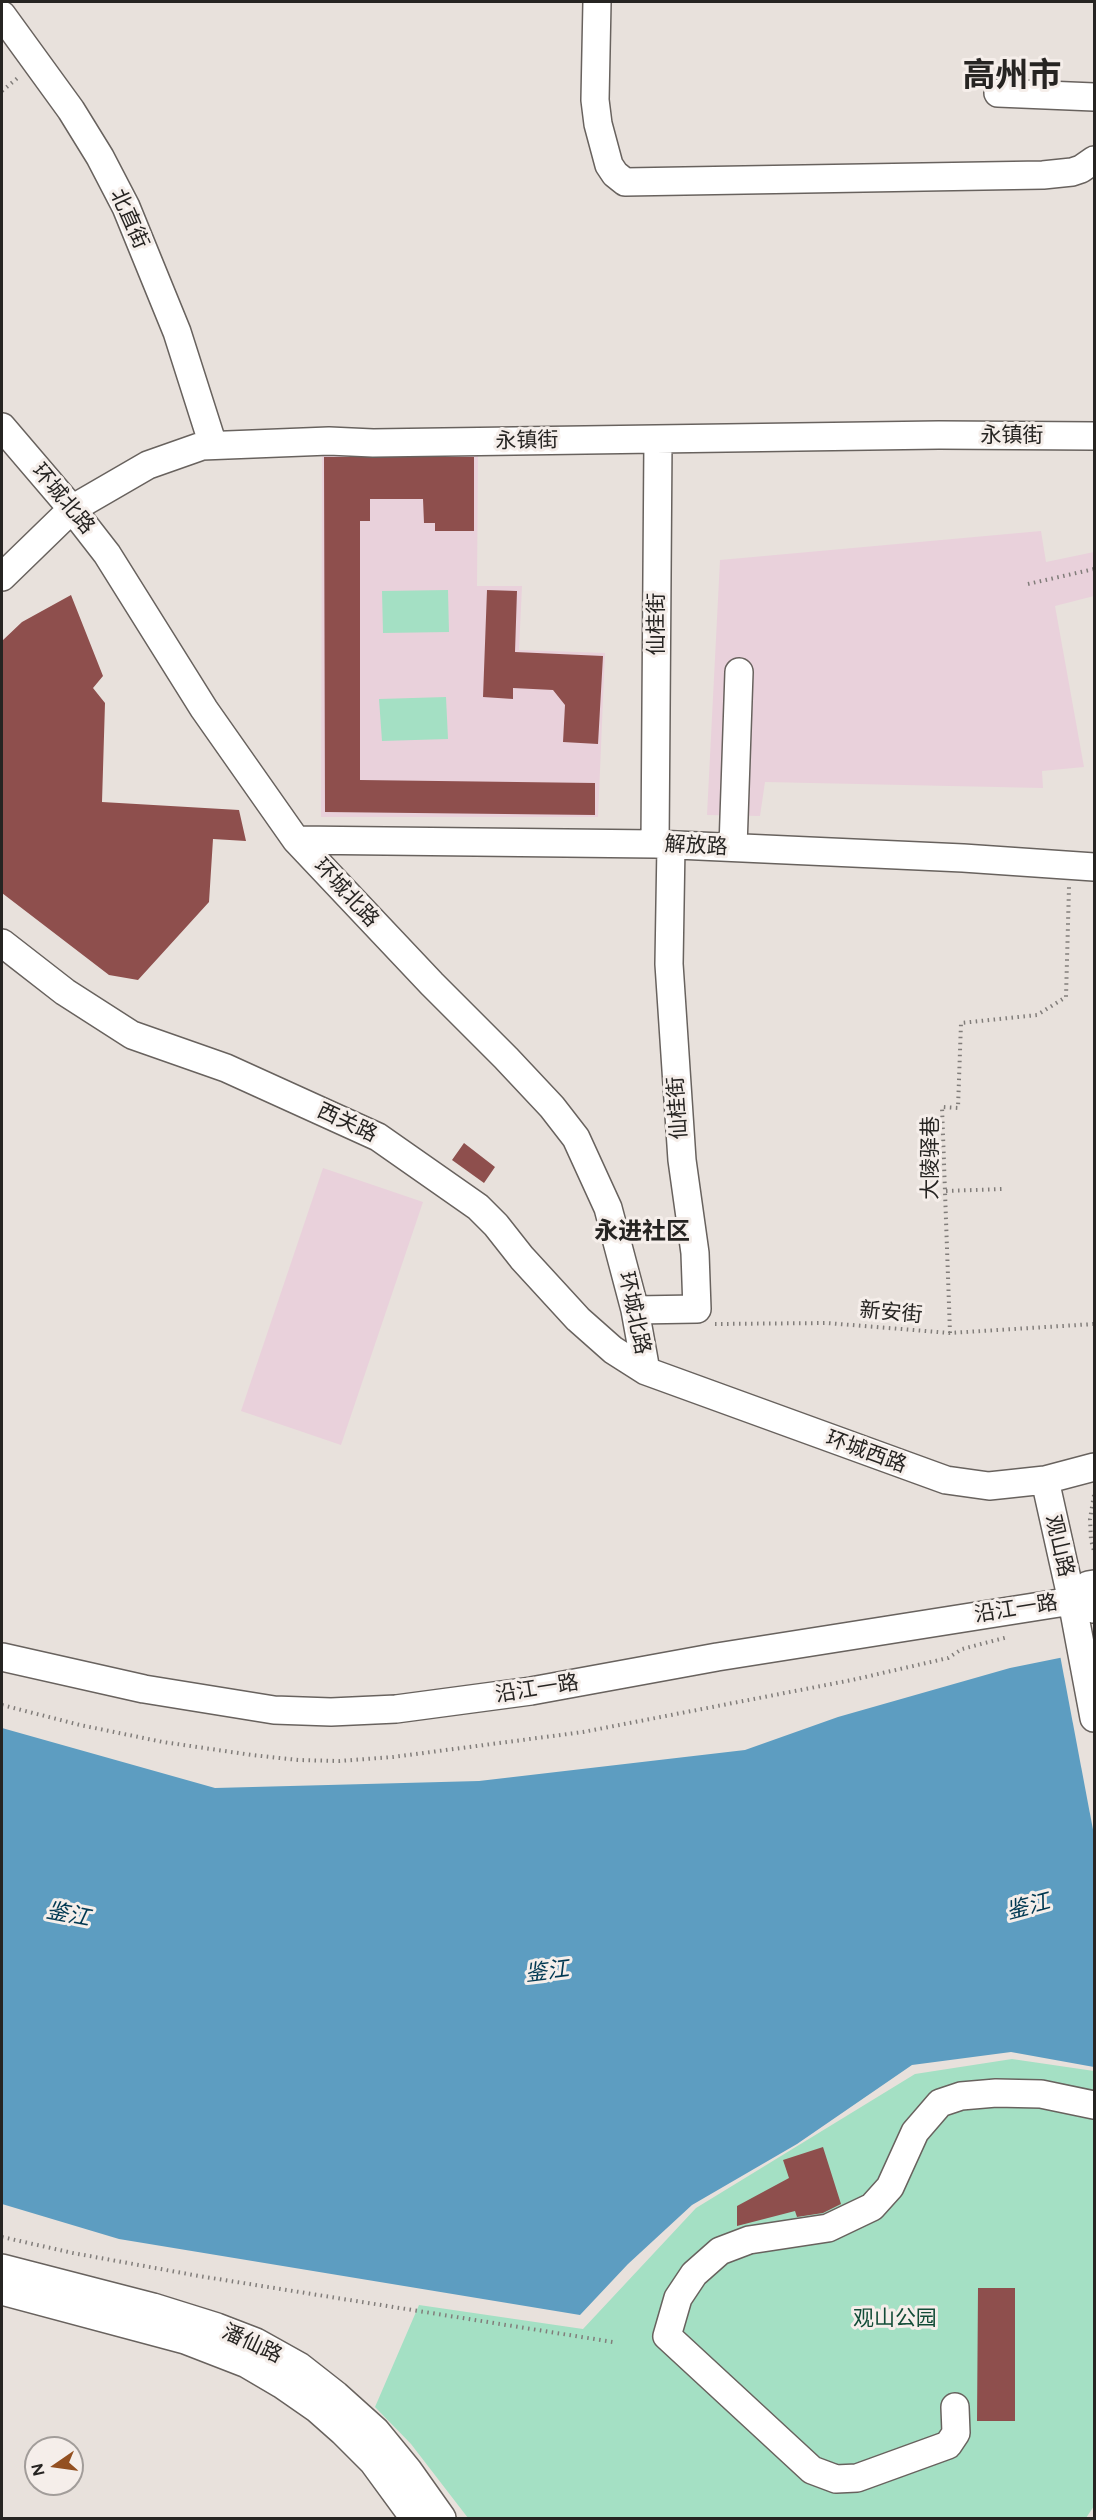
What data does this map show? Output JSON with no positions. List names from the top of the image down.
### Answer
{
  "streets": {
    "street": [
      "北直街",
      "永镇街",
      "环城北路",
      "仙桂街",
      "解放路",
      "西关路",
      "环城西路",
      "观山路",
      "沿江一路",
      "潘仙路"
    ],
    "path": ["大陵驿巷", "新安街"]
  },
  "crossings": [
    ["北直街", "永镇街"],
    ["永镇街", "环城北路"],
    ["永镇街", "仙桂街"],
    ["环城北路", "解放路"],
    ["环城北路", "西关路"],
    ["环城北路", "环城西路"],
    ["仙桂街", "解放路"],
    ["仙桂街", "新安街"],
    ["解放路", "大陵驿巷"],
    ["西关路", "环城西路"],
    ["大陵驿巷", "新安街"],
    ["环城西路", "观山路"],
    ["观山路", "沿江一路"]
  ],
  "districts": ["高州市", "永进社区"],
  "water": ["鉴江"],
  "parks": ["观山公园"],
  "north": "left"
}
